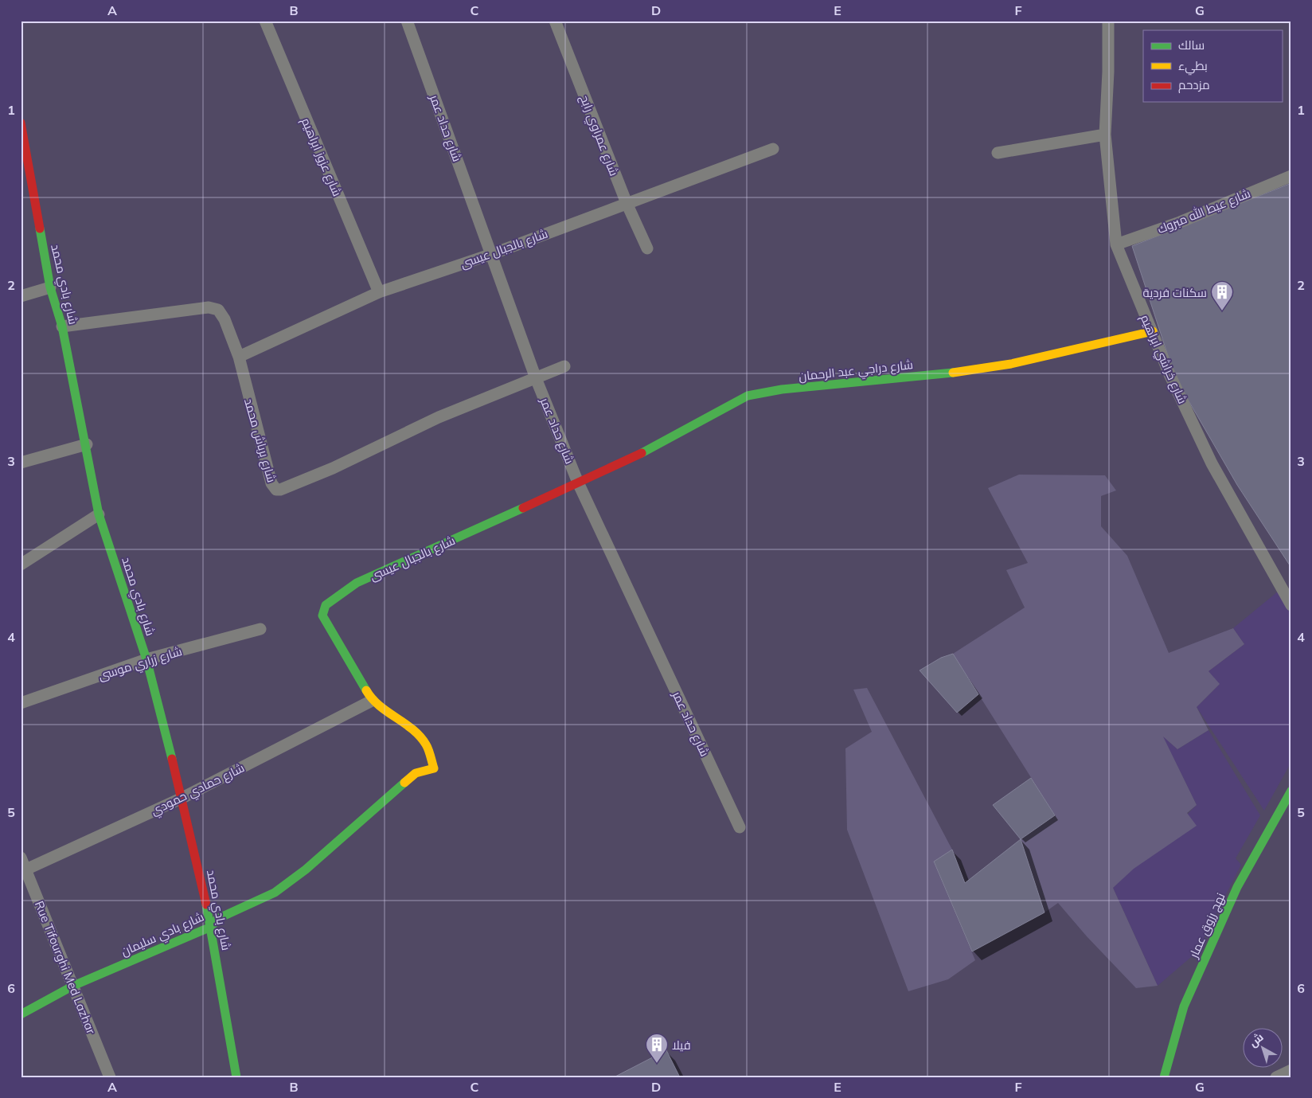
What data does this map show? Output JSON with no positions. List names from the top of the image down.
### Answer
{
  "streets": {
    "street": [
      "شارع حداد عمر",
      "شارع عمراوي رابح",
      "شارع عزوز ابراهيم",
      "شارع عيط الله مبروك",
      "شارع بالجبال عيسى",
      "شارع بادي محمد",
      "شارع خراشي ابراهيم",
      "شارع دراجي عبد الرحمان",
      "شارع برباش محمد",
      "شارع زراري موسى",
      "شارع حمادي حمودي",
      "نهج رزوق عمار",
      "شارع بادي سليمان",
      "Rue Tifourghi Med Lazhar"
    ]
  },
  "crossings": [
    ["شارع حداد عمر", "شارع بالجبال عيسى"],
    ["شارع حداد عمر", "شارع دراجي عبد الرحمان"],
    ["شارع حداد عمر", "شارع برباش محمد"],
    ["شارع عمراوي رابح", "شارع بالجبال عيسى"],
    ["شارع عزوز ابراهيم", "شارع بالجبال عيسى"],
    ["شارع عيط الله مبروك", "شارع خراشي ابراهيم"],
    ["شارع بالجبال عيسى", "شارع دراجي عبد الرحمان"],
    ["شارع بالجبال عيسى", "شارع برباش محمد"],
    ["شارع بالجبال عيسى", "شارع حمادي حمودي"],
    ["شارع بالجبال عيسى", "شارع بادي سليمان"],
    ["شارع بادي محمد", "شارع برباش محمد"],
    ["شارع بادي محمد", "شارع زراري موسى"],
    ["شارع بادي محمد", "شارع حمادي حمودي"],
    ["شارع بادي محمد", "شارع بادي سليمان"],
    ["شارع خراشي ابراهيم", "شارع دراجي عبد الرحمان"],
    ["شارع حمادي حمودي", "شارع بادي سليمان"],
    ["شارع حمادي حمودي", "Rue Tifourghi Med Lazhar"],
    ["شارع بادي سليمان", "Rue Tifourghi Med Lazhar"]
  ],
  "places": {
    "building": ["سكنات فردية", "فيلا"]
  },
  "legend": ["سالك", "بطيء", "مزدحم"],
  "north": "top left",
  "grid": {
    "columns": [
      "A",
      "B",
      "C",
      "D",
      "E",
      "F",
      "G"
    ],
    "rows": [
      "1",
      "2",
      "3",
      "4",
      "5",
      "6"
    ]
  }
}
